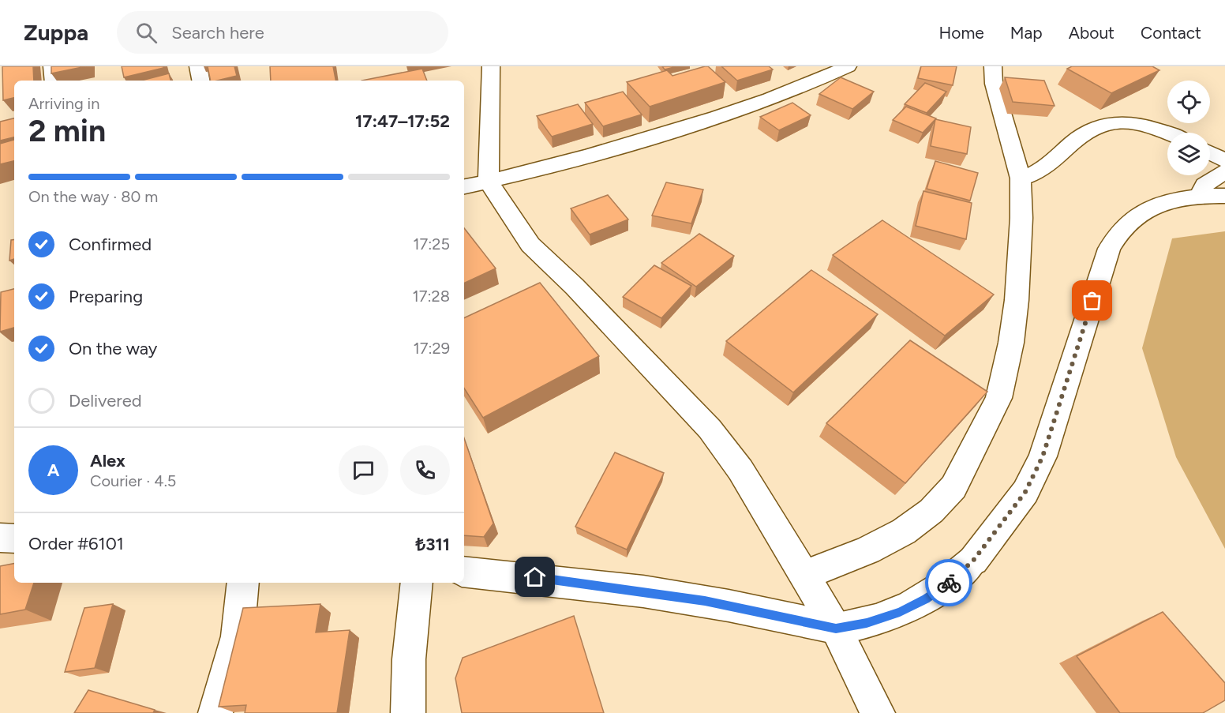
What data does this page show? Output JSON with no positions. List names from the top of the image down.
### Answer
{
  "page": {
    "header": "Zuppa",
    "search": "Search here",
    "nav": [
      "Home",
      "Map",
      "About",
      "Contact"
    ],
    "heading": ["2 min", "Arriving in", "17:47–17:52"],
    "panel": [
      "Alex",
      "Courier · 4.5",
      "Order #6101",
      "₺311"
    ],
    "bar": "On the way · 80 m",
    "list": [
      ["Confirmed", "17:25"],
      ["Preparing", "17:28"],
      ["On the way", "17:29"],
      "Delivered"
    ],
    "round": "A"
  }
}
